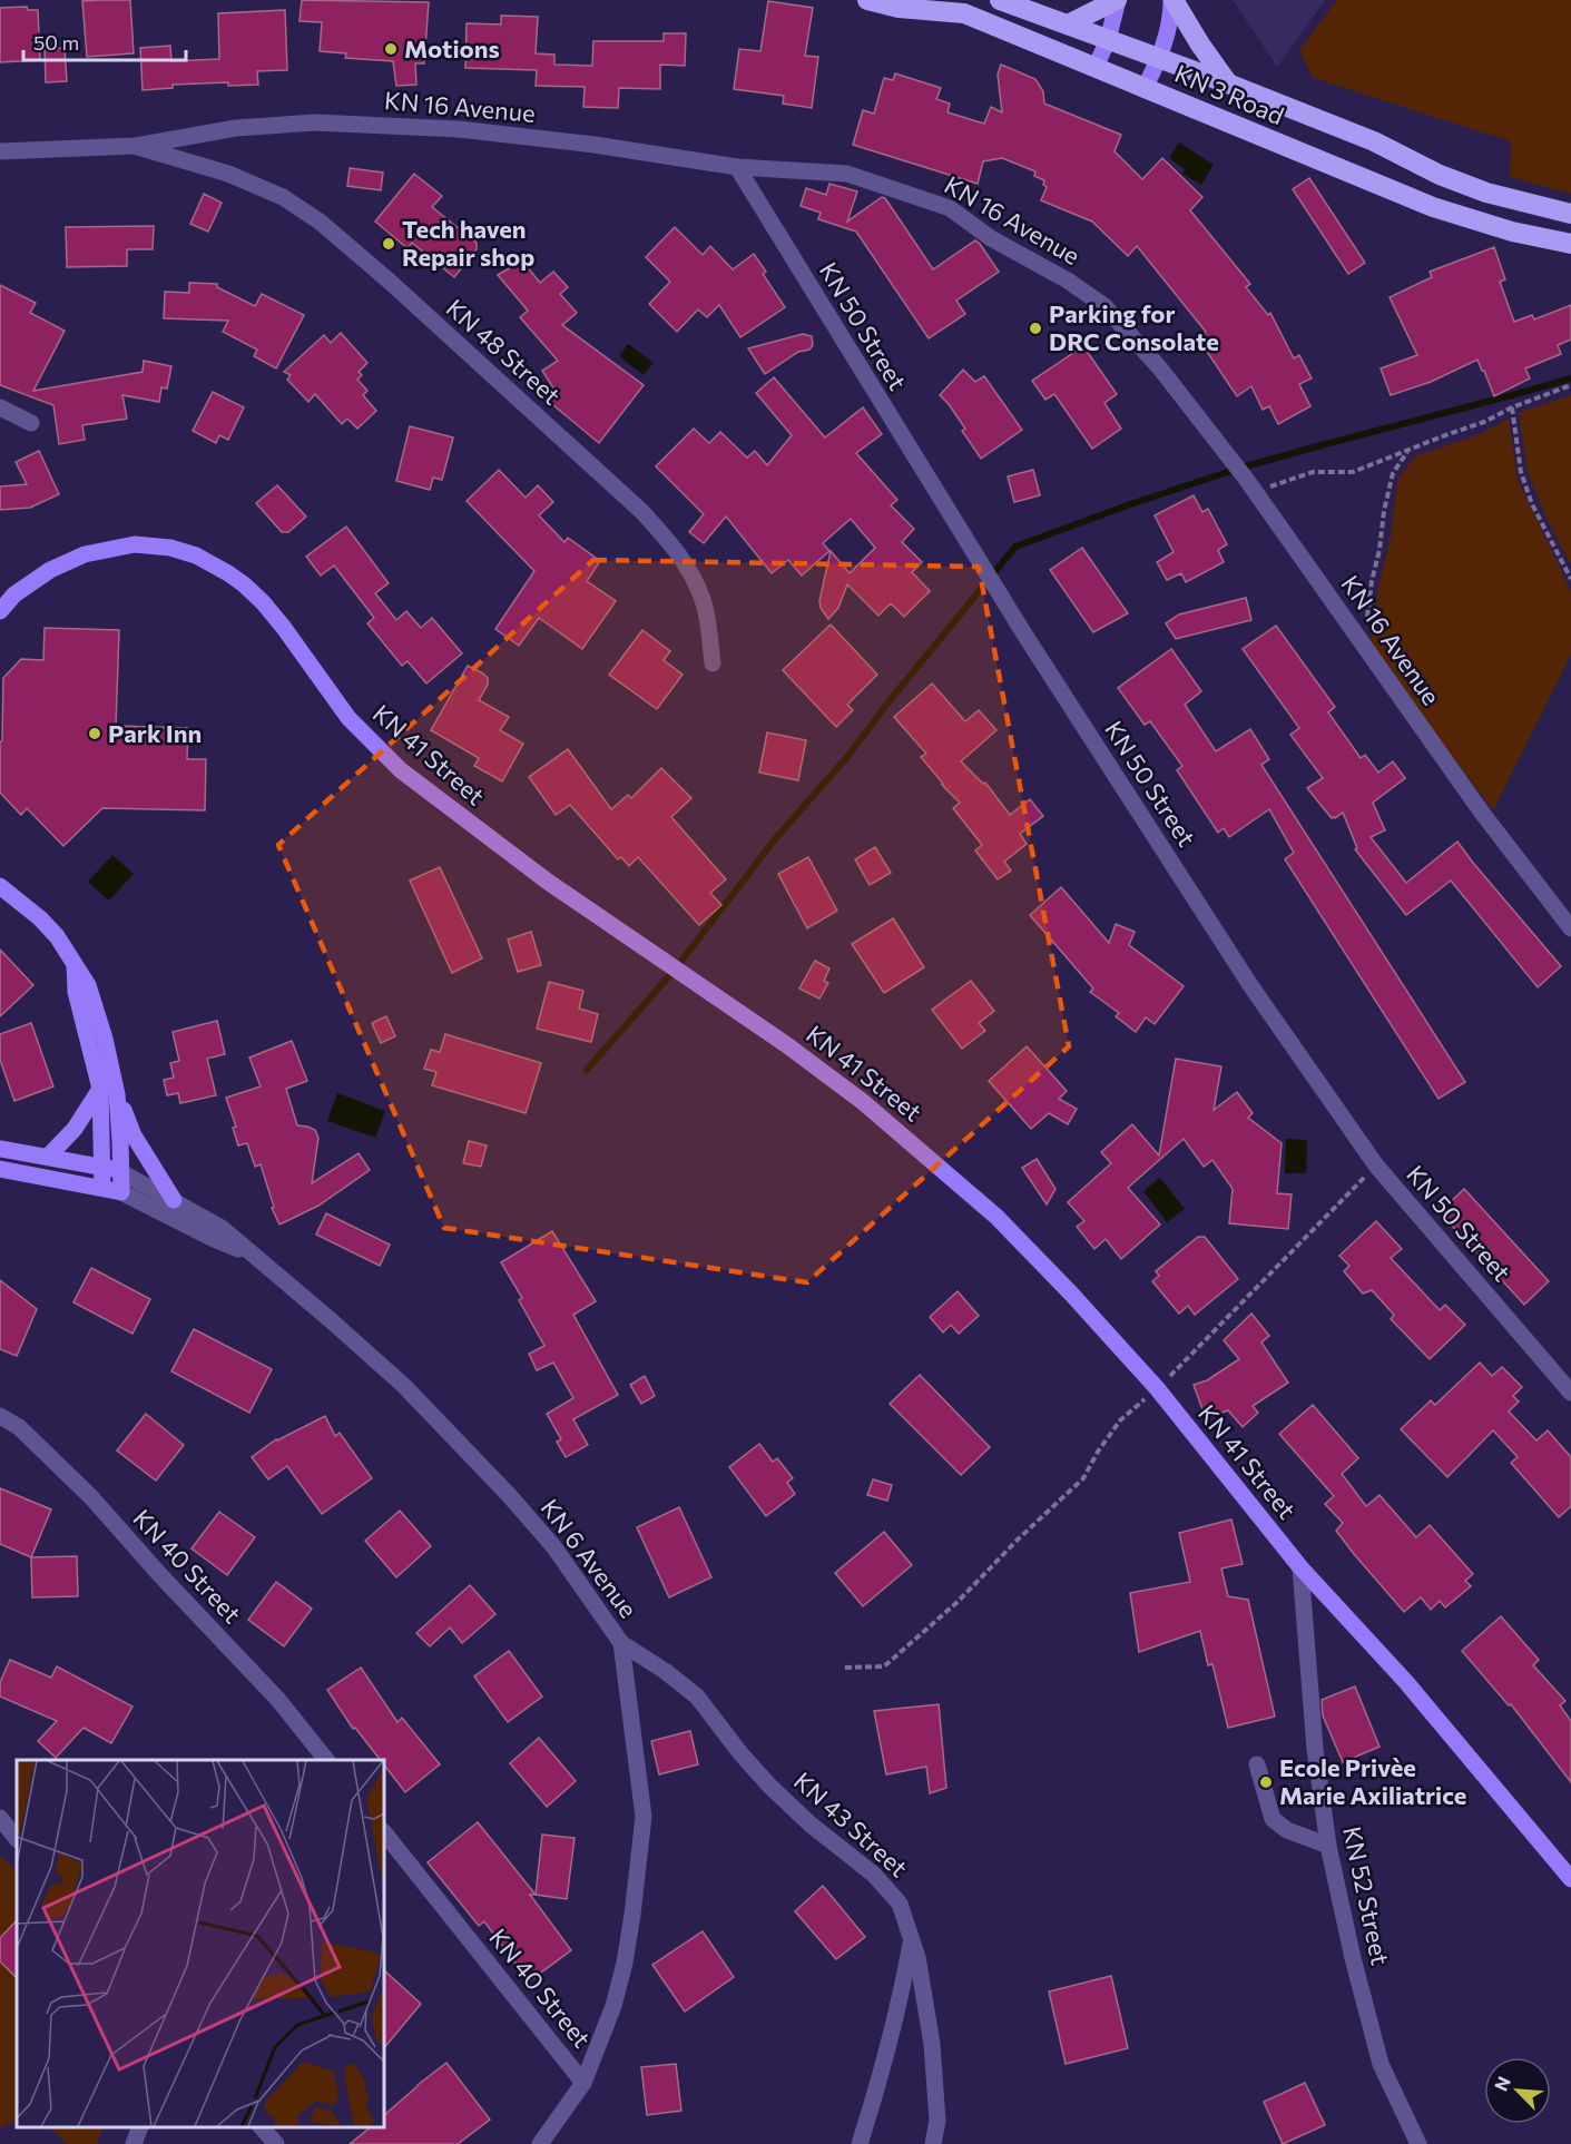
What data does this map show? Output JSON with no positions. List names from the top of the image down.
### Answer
{
  "streets": {
    "highway": ["KN 3 Road"],
    "main road": ["KN 41 Street", "KN 6 Avenue"],
    "street": [
      "KN 16 Avenue",
      "KN 50 Street",
      "KN 48 Street",
      "KN 40 Street",
      "KN 43 Street",
      "KN 52 Street"
    ]
  },
  "crossings": [
    ["KN 16 Avenue", "KN 50 Street"],
    ["KN 16 Avenue", "KN 48 Street"],
    ["KN 41 Street", "KN 52 Street"],
    ["KN 6 Avenue", "KN 40 Street"],
    ["KN 6 Avenue", "KN 43 Street"]
  ],
  "places": [
    "Motions",
    "Tech haven Repair shop",
    "Parking for DRC Consolate",
    "Park Inn",
    "Ecole Privèe Marie Axiliatrice"
  ],
  "scale_bar": "50 m",
  "north": "top left"
}
